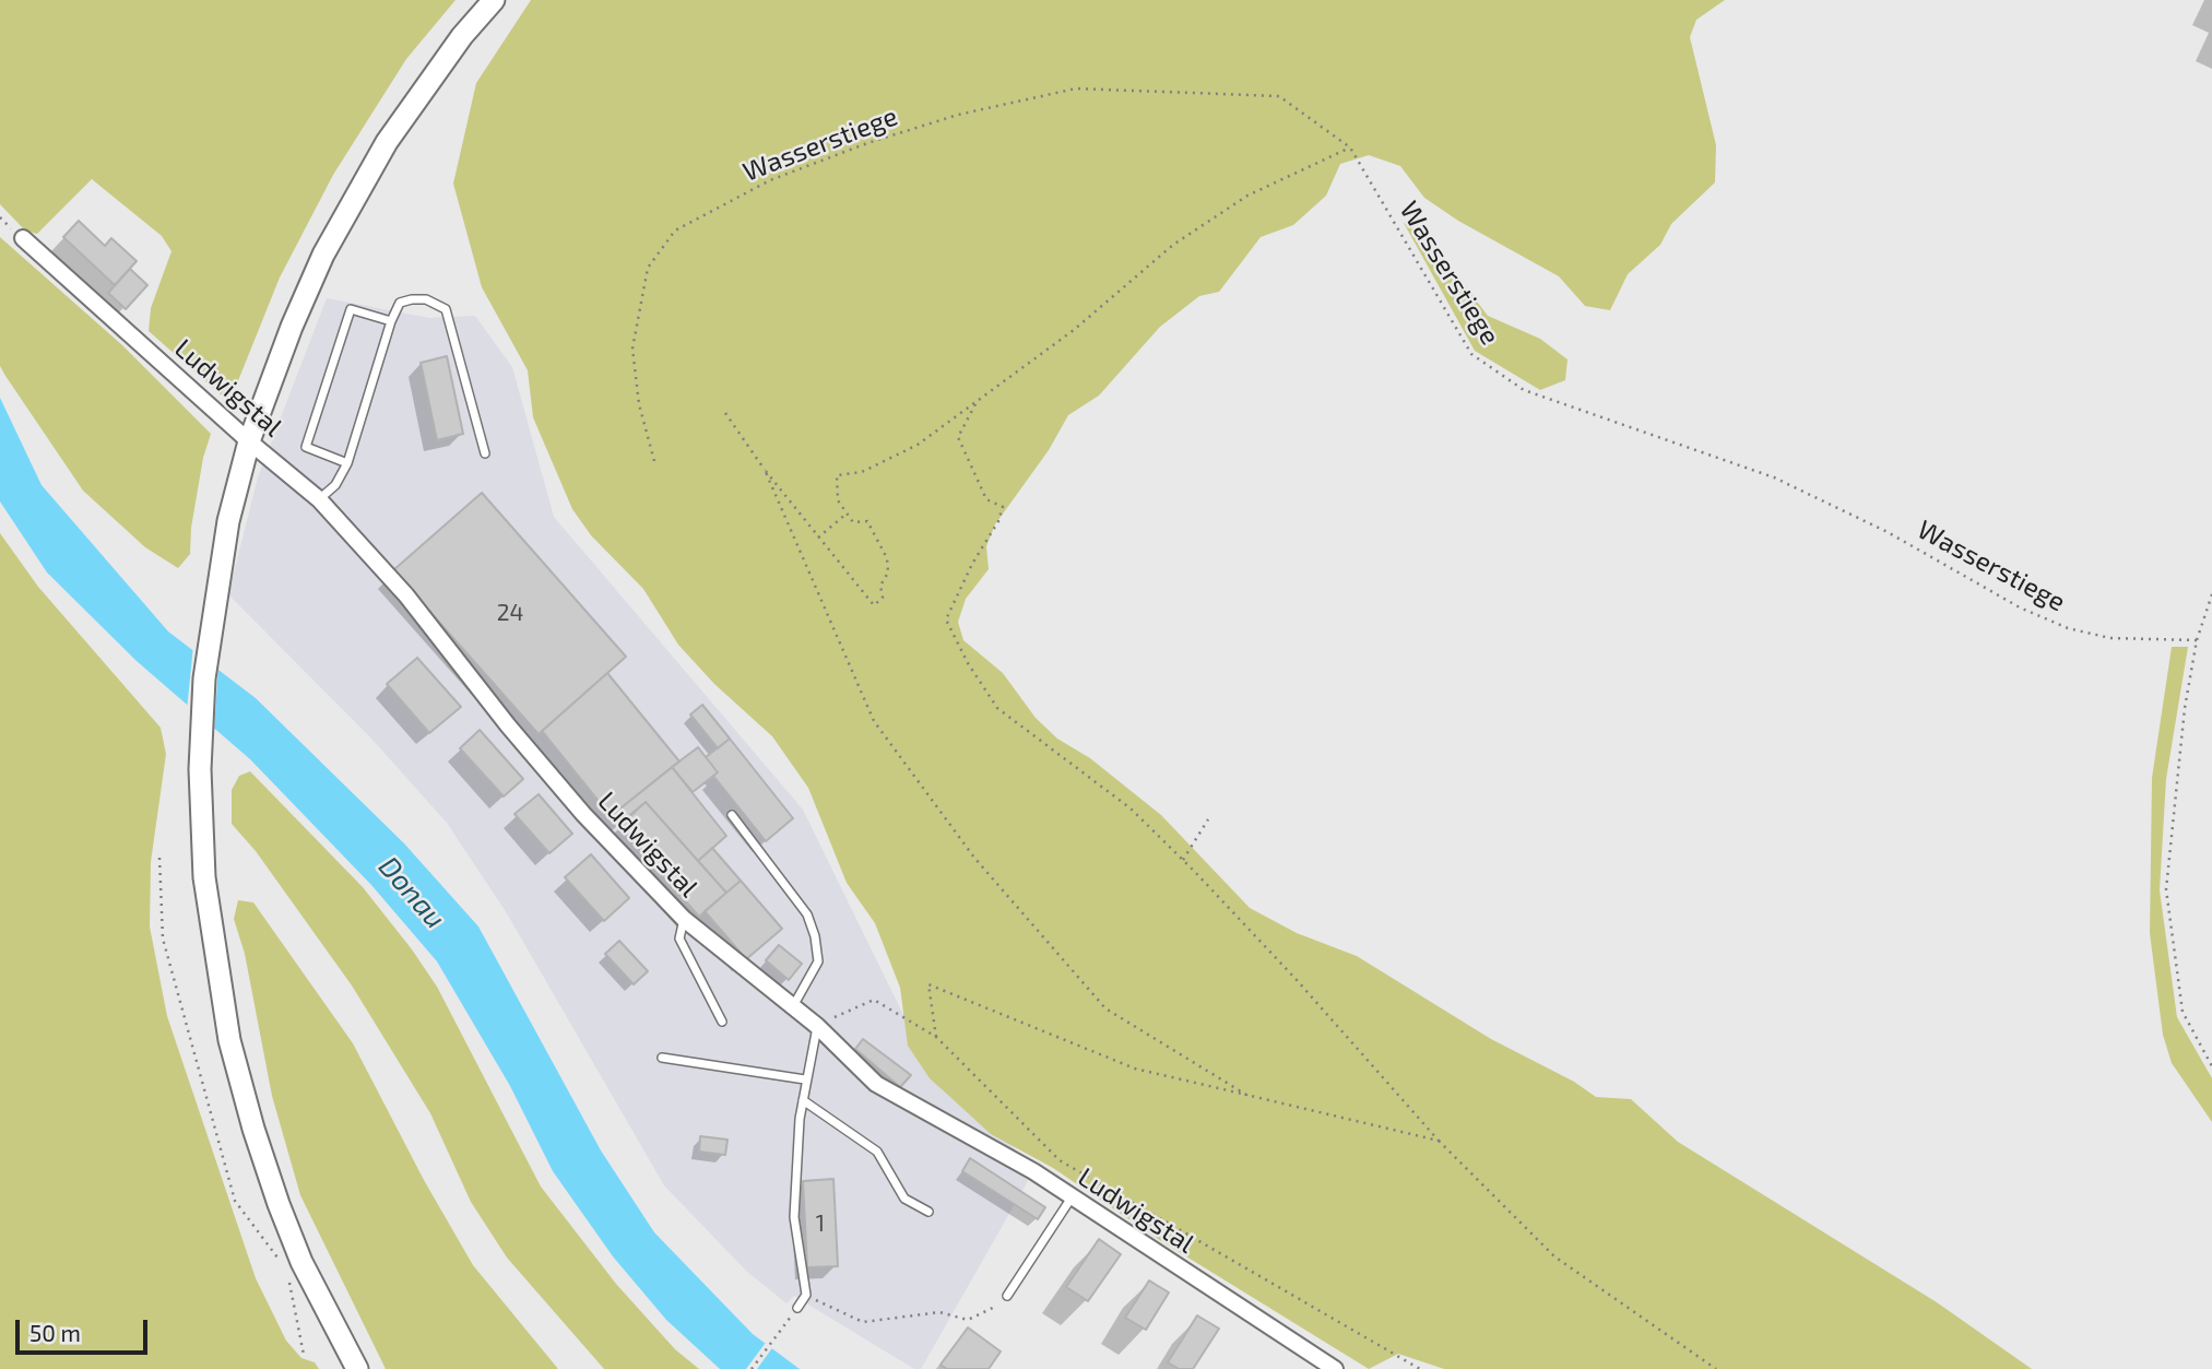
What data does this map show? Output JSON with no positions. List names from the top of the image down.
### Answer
{
  "streets": {
    "street": ["Ludwigstal"],
    "path": ["Wasserstiege"]
  },
  "water": ["Donau"],
  "house_numbers": ["24", "1"],
  "scale_bar": "50 m"
}
